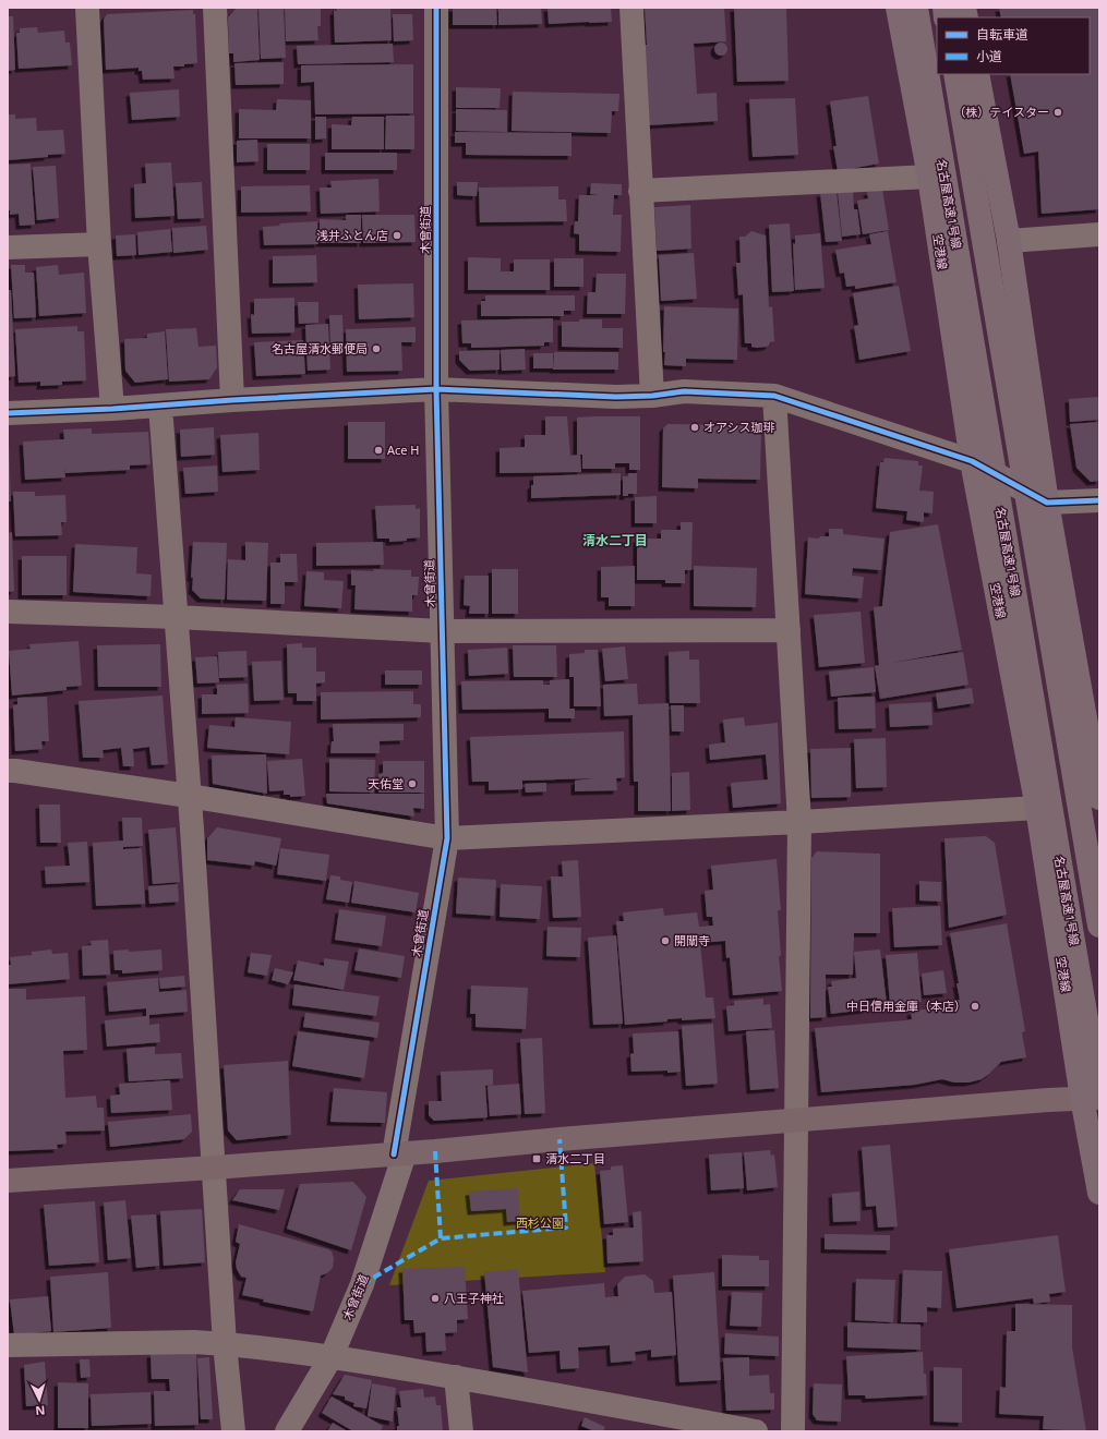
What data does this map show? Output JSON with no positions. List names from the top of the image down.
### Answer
{
  "streets": {
    "highway": ["名古屋高速1号線", "空港線"],
    "street": ["木曾街道"]
  },
  "crossings": [
    ["名古屋高速1号線", "空港線"]
  ],
  "districts": ["清水二丁目"],
  "parks": ["西杉公園"],
  "places": {
    "other": [
      "（株）テイスター",
      "浅井ふとん店",
      "名古屋清水郵便局",
      "オアシス珈琲",
      "Ace H",
      "天佑堂",
      "開闡寺",
      "中日信用金庫（本店）",
      "八王子神社"
    ],
    "transit": ["清水二丁目"]
  },
  "legend": ["自転車道", "小道"],
  "north": "bottom"
}
